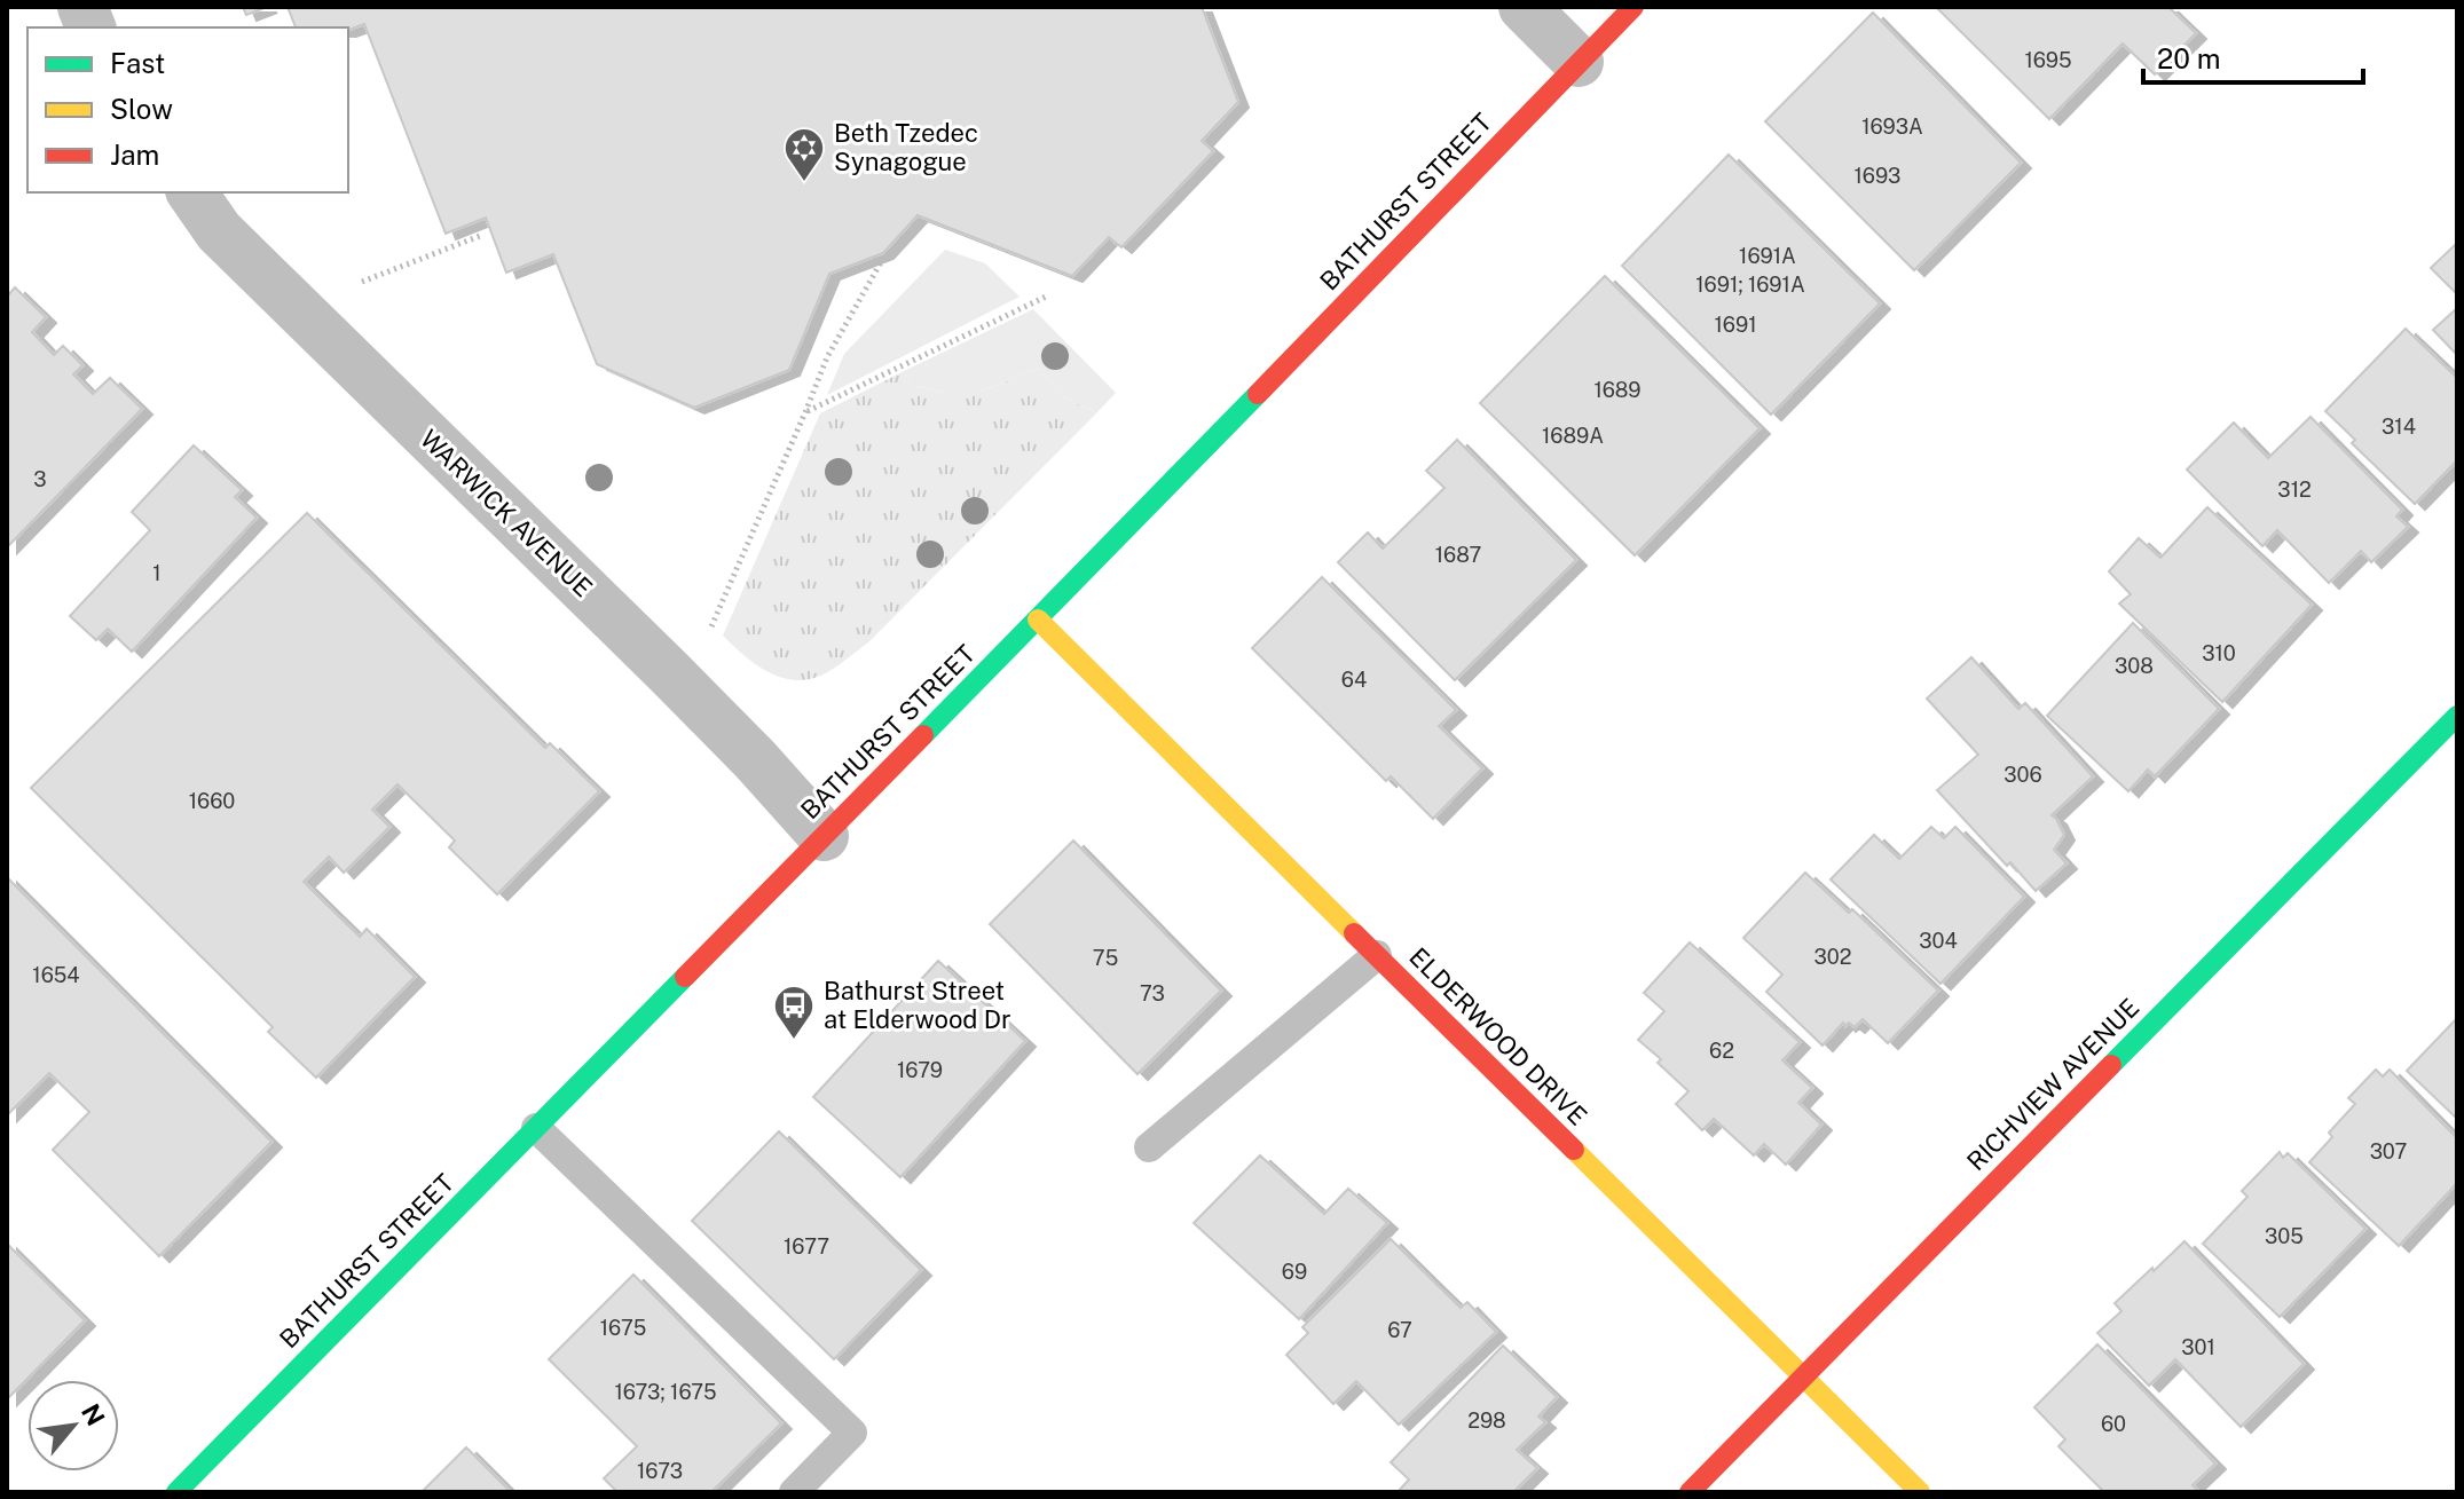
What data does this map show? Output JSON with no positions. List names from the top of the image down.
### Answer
{
  "streets": {
    "street": [
      "BATHURST STREET",
      "WARWICK AVENUE",
      "ELDERWOOD DRIVE",
      "RICHVIEW AVENUE"
    ]
  },
  "crossings": [
    ["BATHURST STREET", "WARWICK AVENUE"],
    ["BATHURST STREET", "ELDERWOOD DRIVE"],
    ["ELDERWOOD DRIVE", "RICHVIEW AVENUE"]
  ],
  "places": {
    "synagogue": ["Beth Tzedec Synagogue"],
    "bus stop": ["Bathurst Street at Elderwood Dr"]
  },
  "house_numbers": [
    "1695",
    "1693A",
    "1693",
    "1691A",
    "1691; 1691A",
    "1691",
    "1689",
    "314",
    "1689A",
    "3",
    "312",
    "1687",
    "1",
    "310",
    "308",
    "64",
    "306",
    "1660",
    "304",
    "302",
    "75",
    "1654",
    "73",
    "62",
    "1679",
    "307",
    "305",
    "1677",
    "69",
    "1675",
    "67",
    "301",
    "1673; 1675",
    "298",
    "60",
    "1673"
  ],
  "legend": ["Fast", "Slow", "Jam"],
  "scale_bar": "20 m",
  "north": "top right"
}
